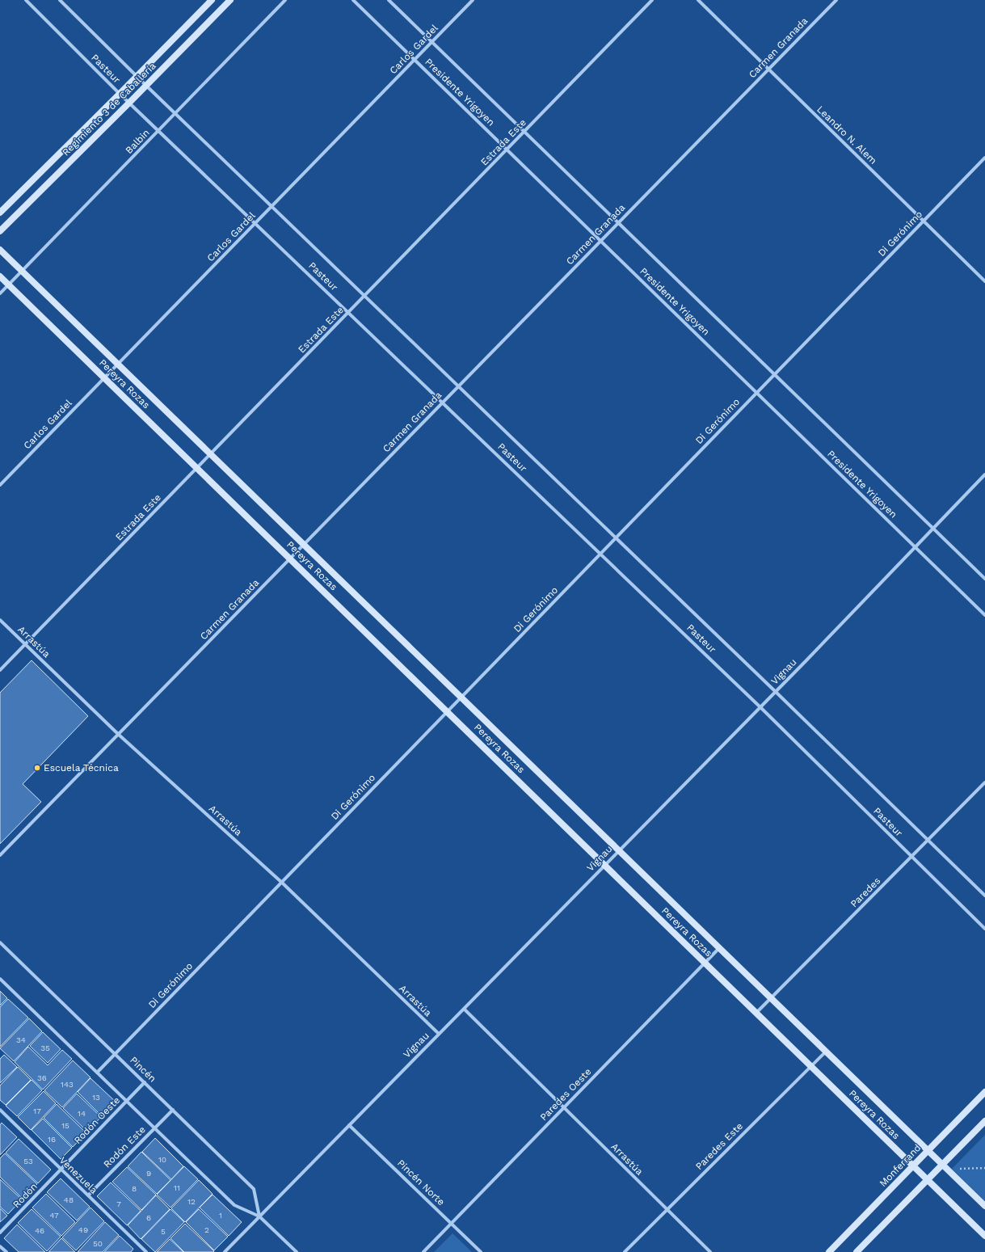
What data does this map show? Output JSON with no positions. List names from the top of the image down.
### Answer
{
  "streets": {
    "street": [
      "Carmen Granada",
      "Carlos Gardel",
      "Pasteur",
      "Presidente Yrigoyen",
      "Regimiento 3 de Caballería",
      "Leandro N. Alem",
      "Balbin",
      "Estrada Este",
      "Di Gerónimo",
      "Pereyra Rozas",
      "Arrastúa",
      "Vignau",
      "Paredes",
      "Pincén",
      "Paredes Oeste",
      "Rodón Oeste",
      "Paredes Este",
      "Rodón Este",
      "Monferrand",
      "Venezuela",
      "Pincén Norte",
      "Rodón"
    ]
  },
  "crossings": [
    ["Carmen Granada", "Pasteur"],
    ["Carmen Granada", "Presidente Yrigoyen"],
    ["Carmen Granada", "Leandro N. Alem"],
    ["Carmen Granada", "Pereyra Rozas"],
    ["Carmen Granada", "Arrastúa"],
    ["Carlos Gardel", "Pasteur"],
    ["Carlos Gardel", "Presidente Yrigoyen"],
    ["Carlos Gardel", "Pereyra Rozas"],
    ["Pasteur", "Regimiento 3 de Caballería"],
    ["Pasteur", "Balbin"],
    ["Pasteur", "Estrada Este"],
    ["Pasteur", "Di Gerónimo"],
    ["Pasteur", "Vignau"],
    ["Pasteur", "Paredes"],
    ["Presidente Yrigoyen", "Estrada Este"],
    ["Presidente Yrigoyen", "Di Gerónimo"],
    ["Presidente Yrigoyen", "Vignau"],
    ["Leandro N. Alem", "Di Gerónimo"],
    ["Balbin", "Pereyra Rozas"],
    ["Estrada Este", "Pereyra Rozas"],
    ["Estrada Este", "Arrastúa"],
    ["Di Gerónimo", "Pereyra Rozas"],
    ["Di Gerónimo", "Arrastúa"],
    ["Di Gerónimo", "Pincén"],
    ["Pereyra Rozas", "Vignau"],
    ["Pereyra Rozas", "Paredes"],
    ["Pereyra Rozas", "Paredes Oeste"],
    ["Pereyra Rozas", "Paredes Este"],
    ["Pereyra Rozas", "Monferrand"],
    ["Arrastúa", "Vignau"],
    ["Arrastúa", "Paredes Oeste"],
    ["Arrastúa", "Paredes Este"],
    ["Vignau", "Pincén"],
    ["Vignau", "Pincén Norte"],
    ["Pincén", "Rodón Oeste"],
    ["Pincén", "Rodón Este"],
    ["Paredes Oeste", "Pincén Norte"],
    ["Rodón Oeste", "Venezuela"],
    ["Rodón Oeste", "Rodón"],
    ["Rodón Este", "Venezuela"],
    ["Venezuela", "Rodón"]
  ],
  "places": ["Escuela Técnica"],
  "house_numbers": [
    "34",
    "35",
    "36",
    "143",
    "13",
    "17",
    "14",
    "15",
    "16",
    "10",
    "53",
    "9",
    "11",
    "8",
    "48",
    "12",
    "7",
    "47",
    "1",
    "6",
    "49",
    "2",
    "46",
    "5",
    "50"
  ]
}
